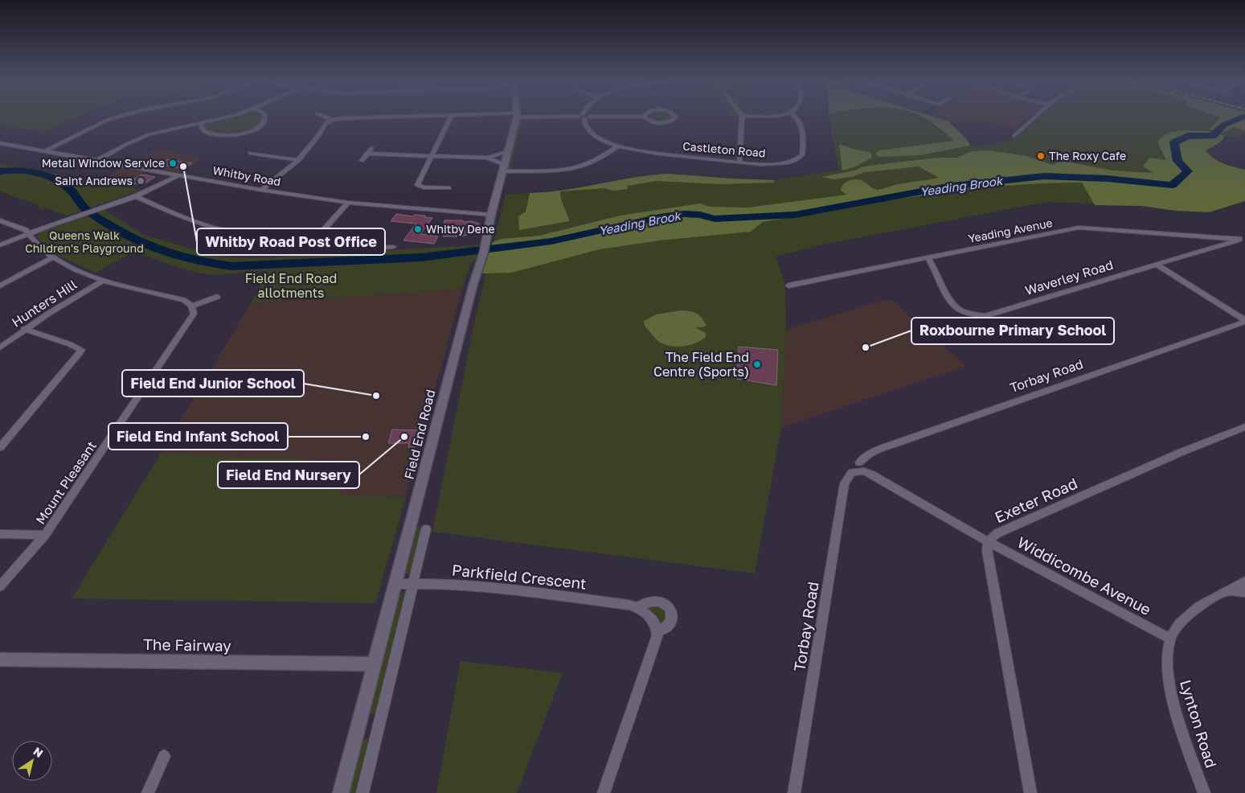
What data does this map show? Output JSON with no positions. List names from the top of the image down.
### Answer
{
  "streets": {
    "street": [
      "Castleton Road",
      "Whitby Road",
      "Yeading Avenue",
      "Waverley Road",
      "Hunters Hill",
      "Torbay Road",
      "Field End Road",
      "Mount Pleasant",
      "Exeter Road",
      "Widdicombe Avenue",
      "Parkfield Crescent",
      "The Fairway",
      "Lynton Road"
    ]
  },
  "crossings": [
    ["Whitby Road", "Field End Road"],
    ["Yeading Avenue", "Waverley Road"],
    ["Torbay Road", "Widdicombe Avenue"],
    ["Field End Road", "Parkfield Crescent"],
    ["Field End Road", "The Fairway"],
    ["Exeter Road", "Widdicombe Avenue"],
    ["Widdicombe Avenue", "Lynton Road"]
  ],
  "water": ["Yeading Brook"],
  "parks": ["Queens Walk Children's Playground", "Field End Road allotments"],
  "places": [
    "The Roxy Cafe",
    "Metali Window Service",
    "Whitby Road Post Office",
    "Saint Andrews",
    "Whitby Dene",
    "Roxbourne Primary School",
    "The Field End Centre (Sports)",
    "Field End Junior School",
    "Field End Infant School",
    "Field End Nursery"
  ],
  "north": "top right"
}
